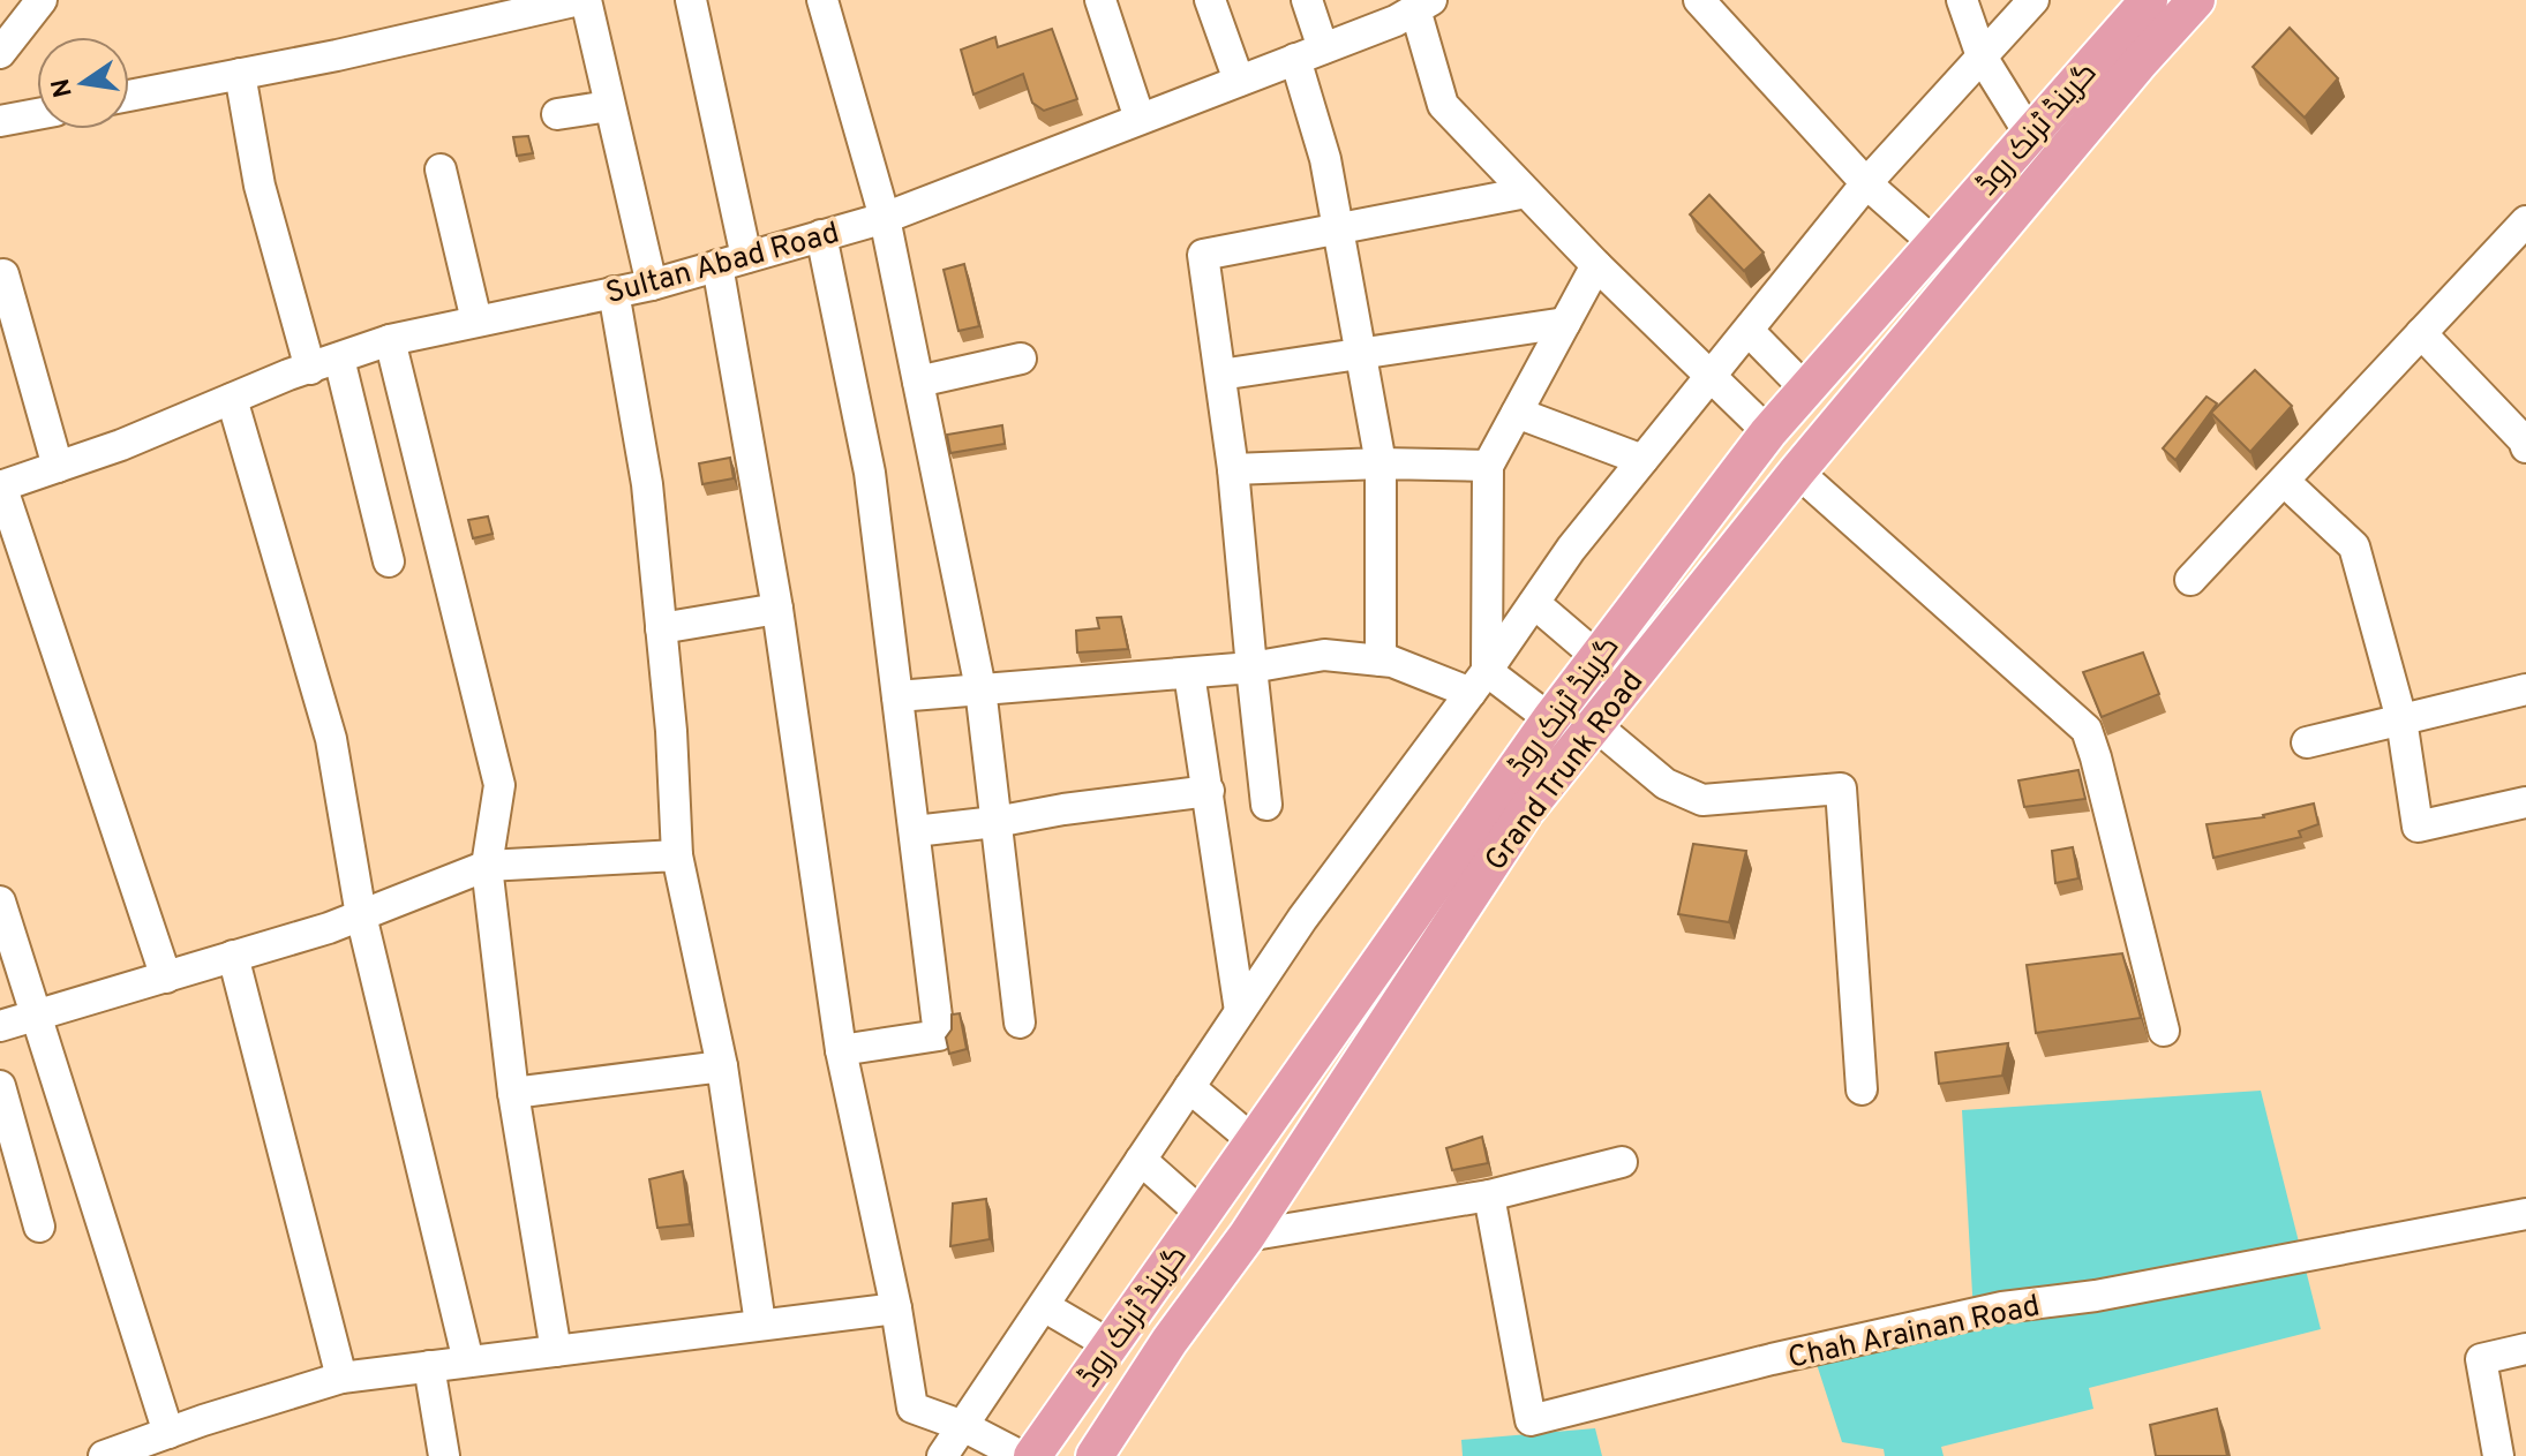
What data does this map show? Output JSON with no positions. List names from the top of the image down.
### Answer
{
  "streets": {
    "main road": ["گرینڈ ٹرنک روڈ", "Grand Trunk Road"],
    "street": ["Sultan Abad Road", "Chah Arainan Road"]
  },
  "north": "left"
}
